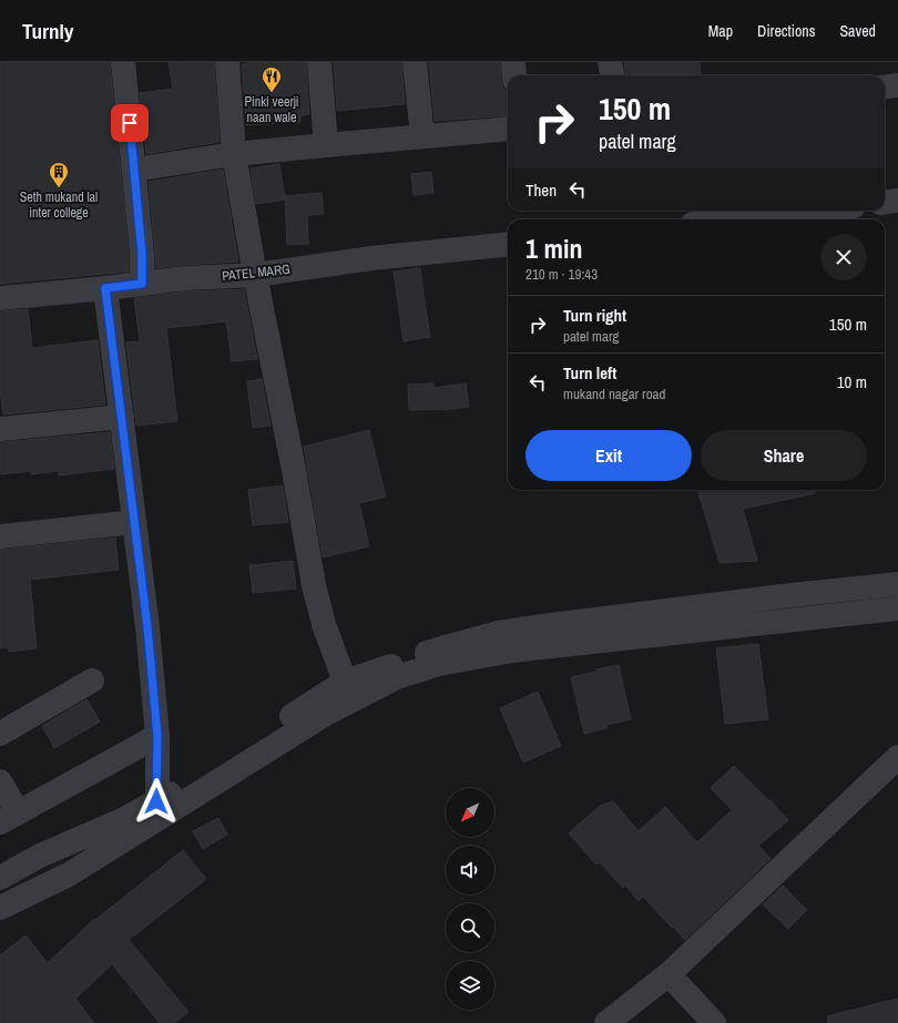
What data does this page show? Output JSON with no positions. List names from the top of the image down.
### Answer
{
  "streets": {
    "street": ["PATEL MARG"]
  },
  "places": {
    "restaurant": ["Pinki veerji naan wale"],
    "building": ["Seth mukand lal inter college"]
  },
  "north": "bottom left",
  "page": {
    "header": "Turnly",
    "nav": ["Map", "Directions", "Saved"],
    "turn": ["150 m", "patel marg"],
    "then": "Then",
    "heading": ["1 min", "210 m · 19:43"],
    "list": [
      {
        "name": "Turn right",
        "note": "patel marg",
        "value": "150 m"
      },
      {
        "name": "Turn left",
        "note": "mukand nagar road",
        "value": "10 m"
      }
    ],
    "buttons": ["Exit", "Share"]
  }
}
